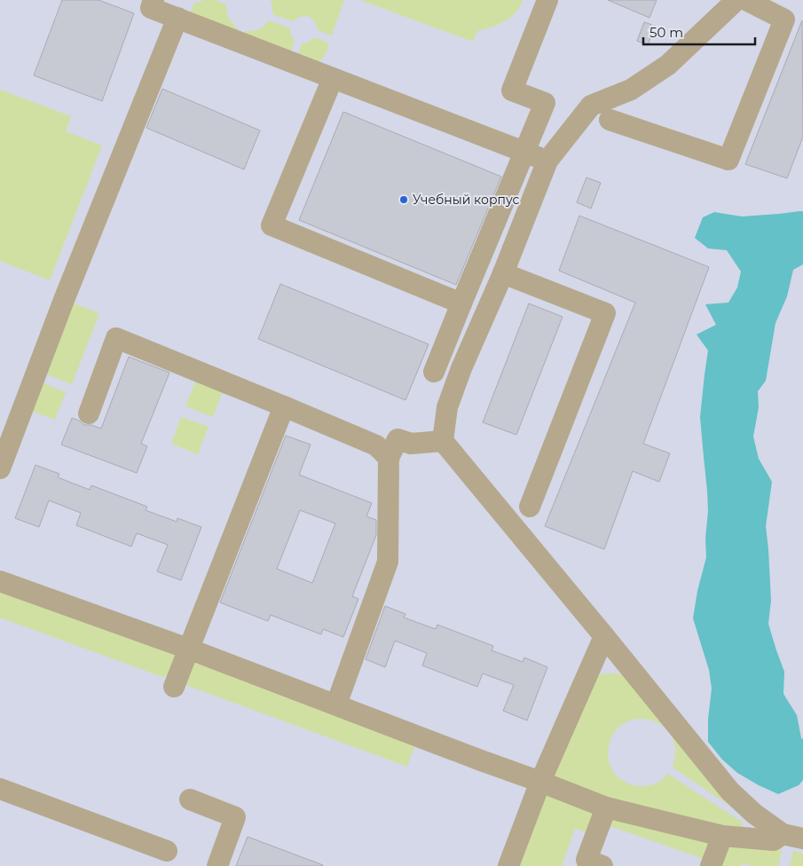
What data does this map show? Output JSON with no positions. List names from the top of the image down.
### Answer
{
  "places": ["Учебный корпус"],
  "scale_bar": "50 m"
}
